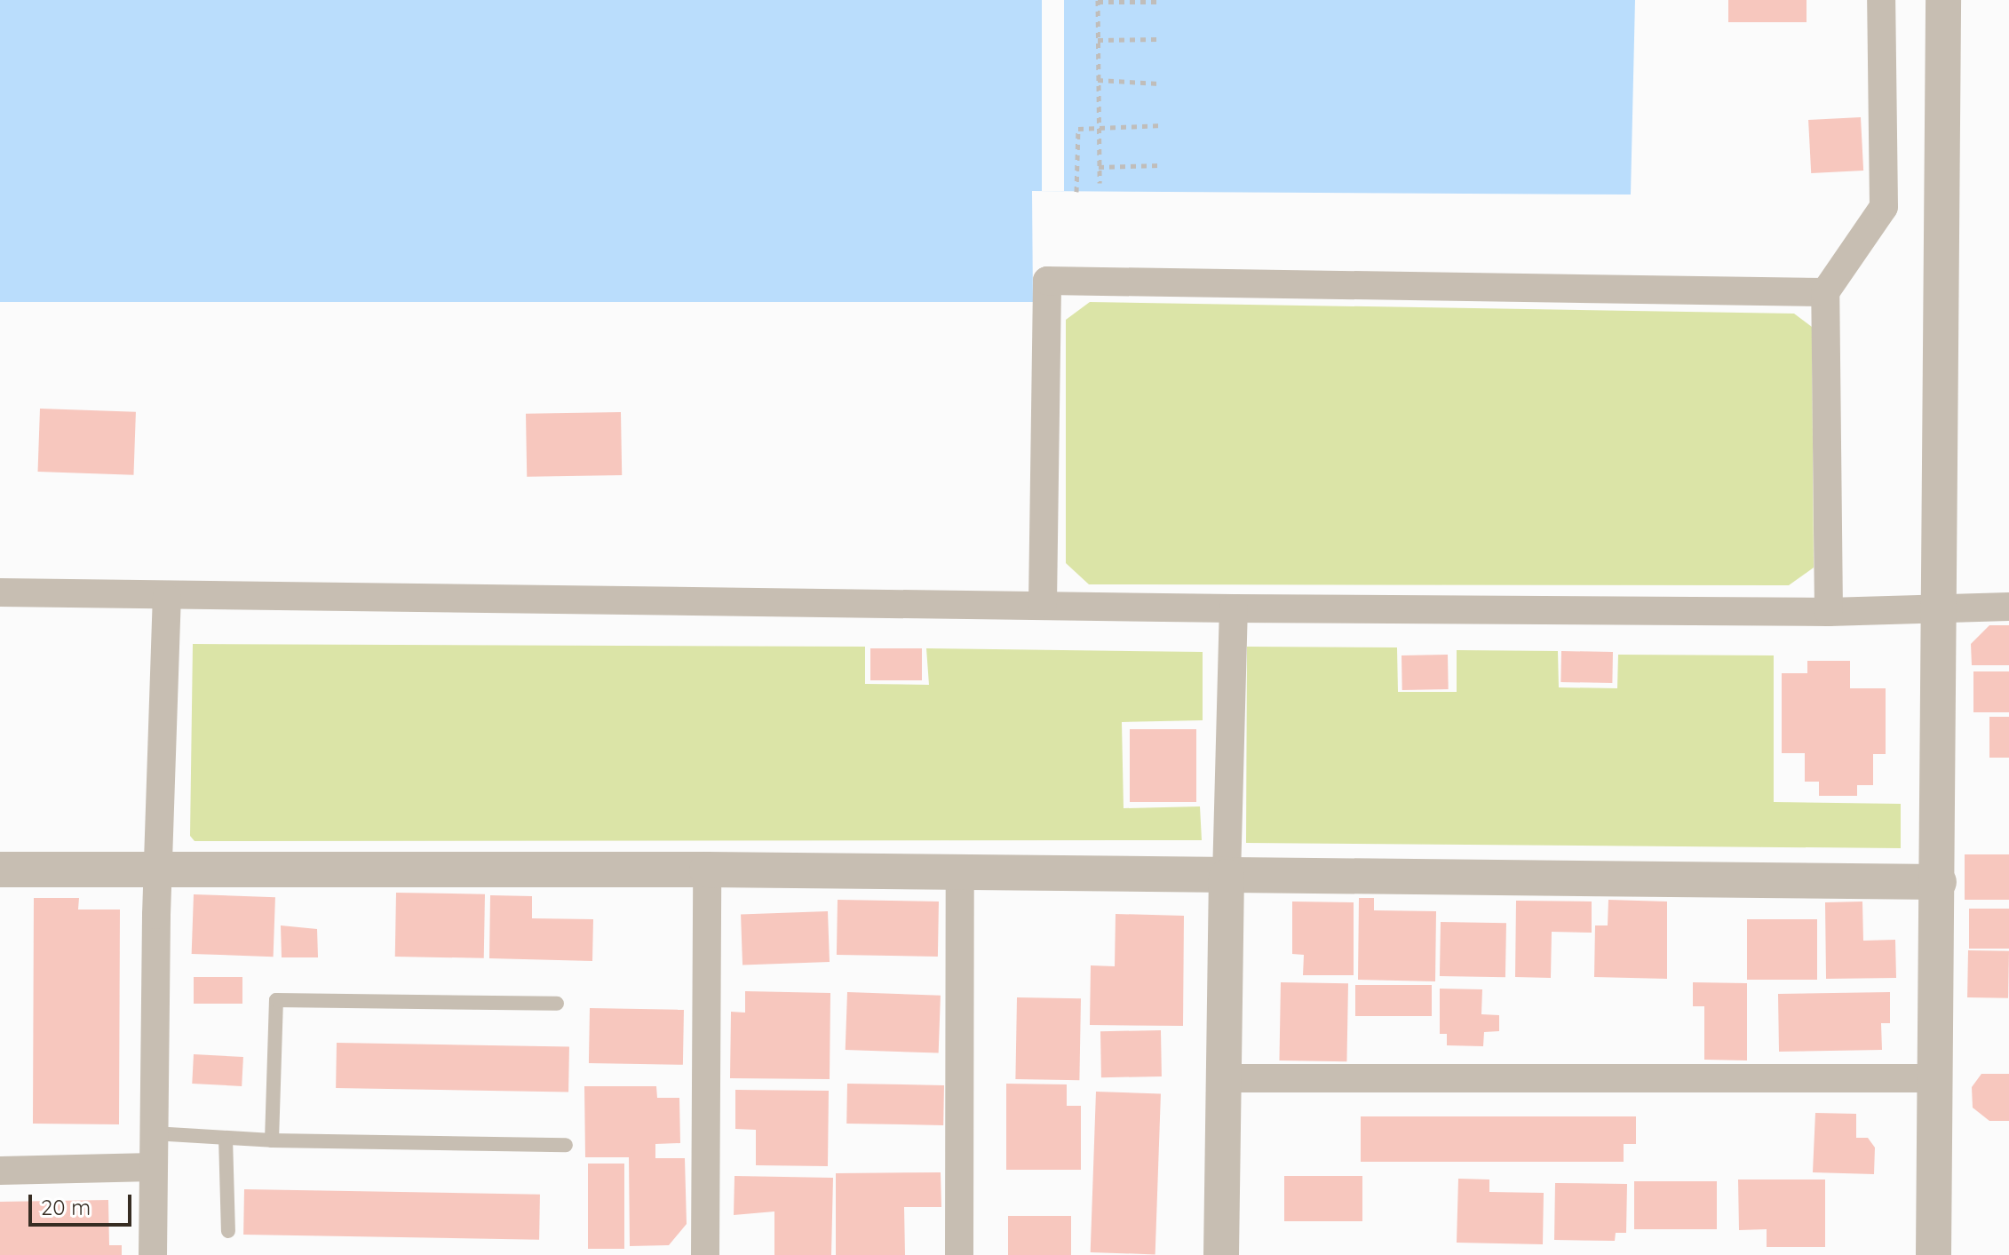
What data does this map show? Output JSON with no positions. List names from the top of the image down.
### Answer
{
  "scale_bar": "20 m"
}
